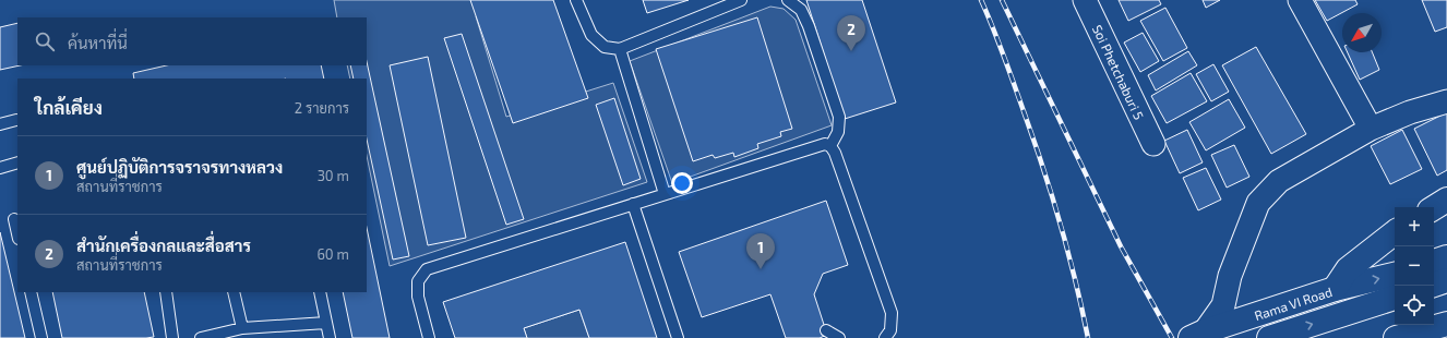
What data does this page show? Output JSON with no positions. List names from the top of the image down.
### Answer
{
  "streets": {
    "main road": ["Rama VI Road"],
    "street": ["Soi Phetchaburi 5"]
  },
  "north": "bottom left",
  "page": {
    "pins": ["2", "1"],
    "search": "ค้นหาที่นี่",
    "heading": ["ใกล้เคียง", "2 รายการ"],
    "list": [
      {
        "mark": "1",
        "name": "ศูนย์ปฏิบัติการจราจรทางหลวง",
        "note": "สถานที่ราชการ",
        "value": "30 m"
      },
      {
        "mark": "2",
        "name": "สำนักเครื่องกลและสื่อสาร",
        "note": "สถานที่ราชการ",
        "value": "60 m"
      }
    ],
    "map_buttons": ["+", "−"]
  }
}
